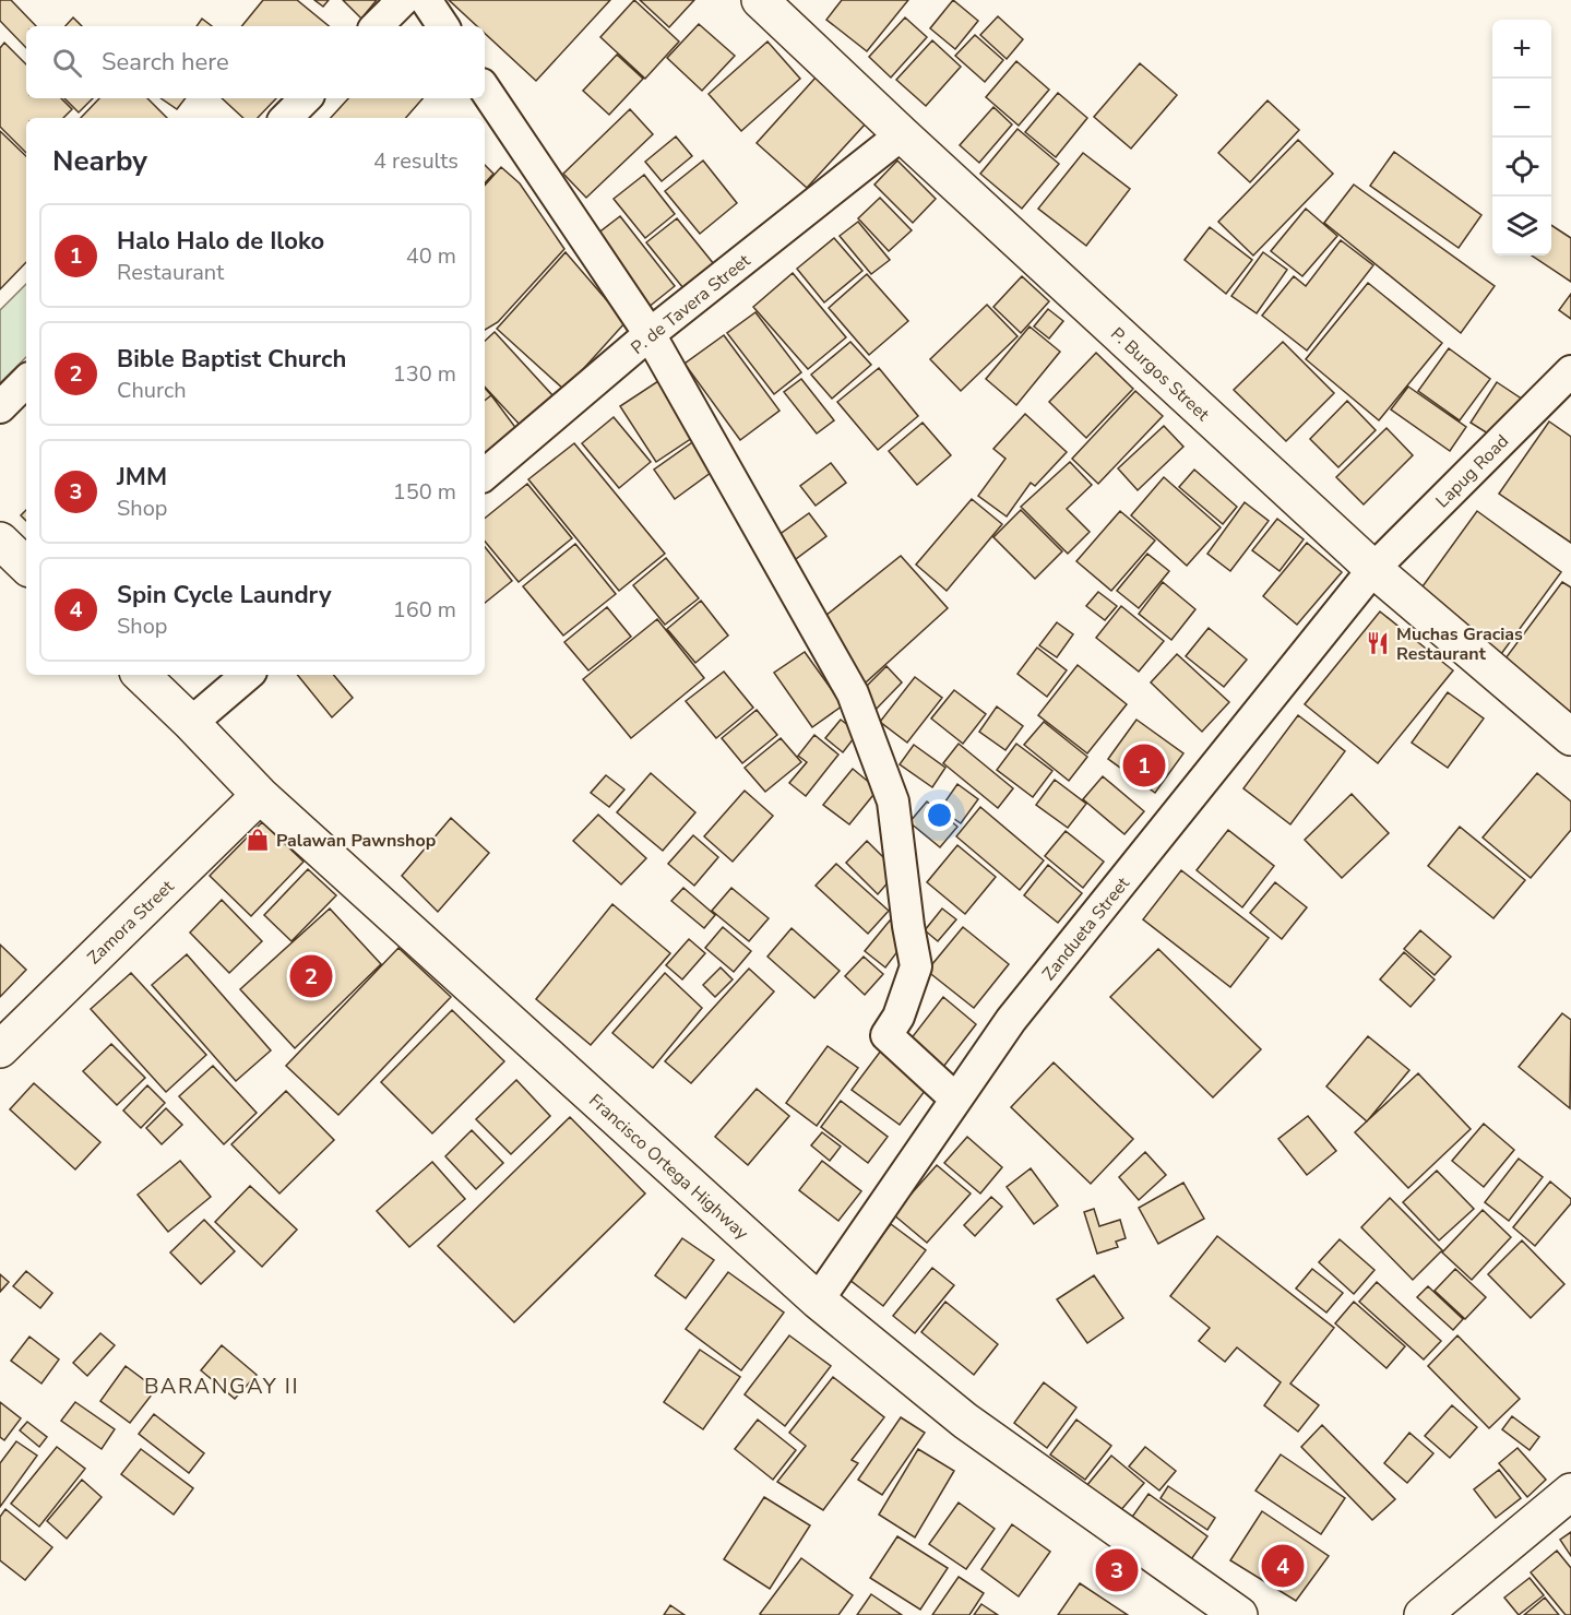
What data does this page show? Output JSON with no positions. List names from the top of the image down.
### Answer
{
  "streets": {
    "main road": ["P. Burgos Street", "Zamora Street", "Francisco Ortega Highway"],
    "street": ["P. de Tavera Street", "Lapug Road", "Zandueta Street"]
  },
  "crossings": [
    ["P. de Tavera Street", "P. Burgos Street"],
    ["P. Burgos Street", "Lapug Road"],
    ["P. Burgos Street", "Zandueta Street"],
    ["Lapug Road", "Zandueta Street"],
    ["Zamora Street", "Francisco Ortega Highway"],
    ["Zandueta Street", "Francisco Ortega Highway"]
  ],
  "districts": ["BARANGAY II"],
  "places": {
    "restaurant": ["Muchas Gracias Restaurant"],
    "shop": ["Palawan Pawnshop"]
  },
  "page": {
    "map_buttons": ["+", "−"],
    "search": "Search here",
    "heading": ["Nearby", "4 results"],
    "list": [
      {
        "mark": "1",
        "name": "Halo Halo de Iloko",
        "note": "Restaurant",
        "value": "40 m"
      },
      {
        "mark": "2",
        "name": "Bible Baptist Church",
        "note": "Church",
        "value": "130 m"
      },
      {
        "mark": "3",
        "name": "JMM",
        "note": "Shop",
        "value": "150 m"
      },
      {
        "mark": "4",
        "name": "Spin Cycle Laundry",
        "note": "Shop",
        "value": "160 m"
      }
    ],
    "pins": [
      "1",
      "2",
      "4",
      "3"
    ]
  }
}
